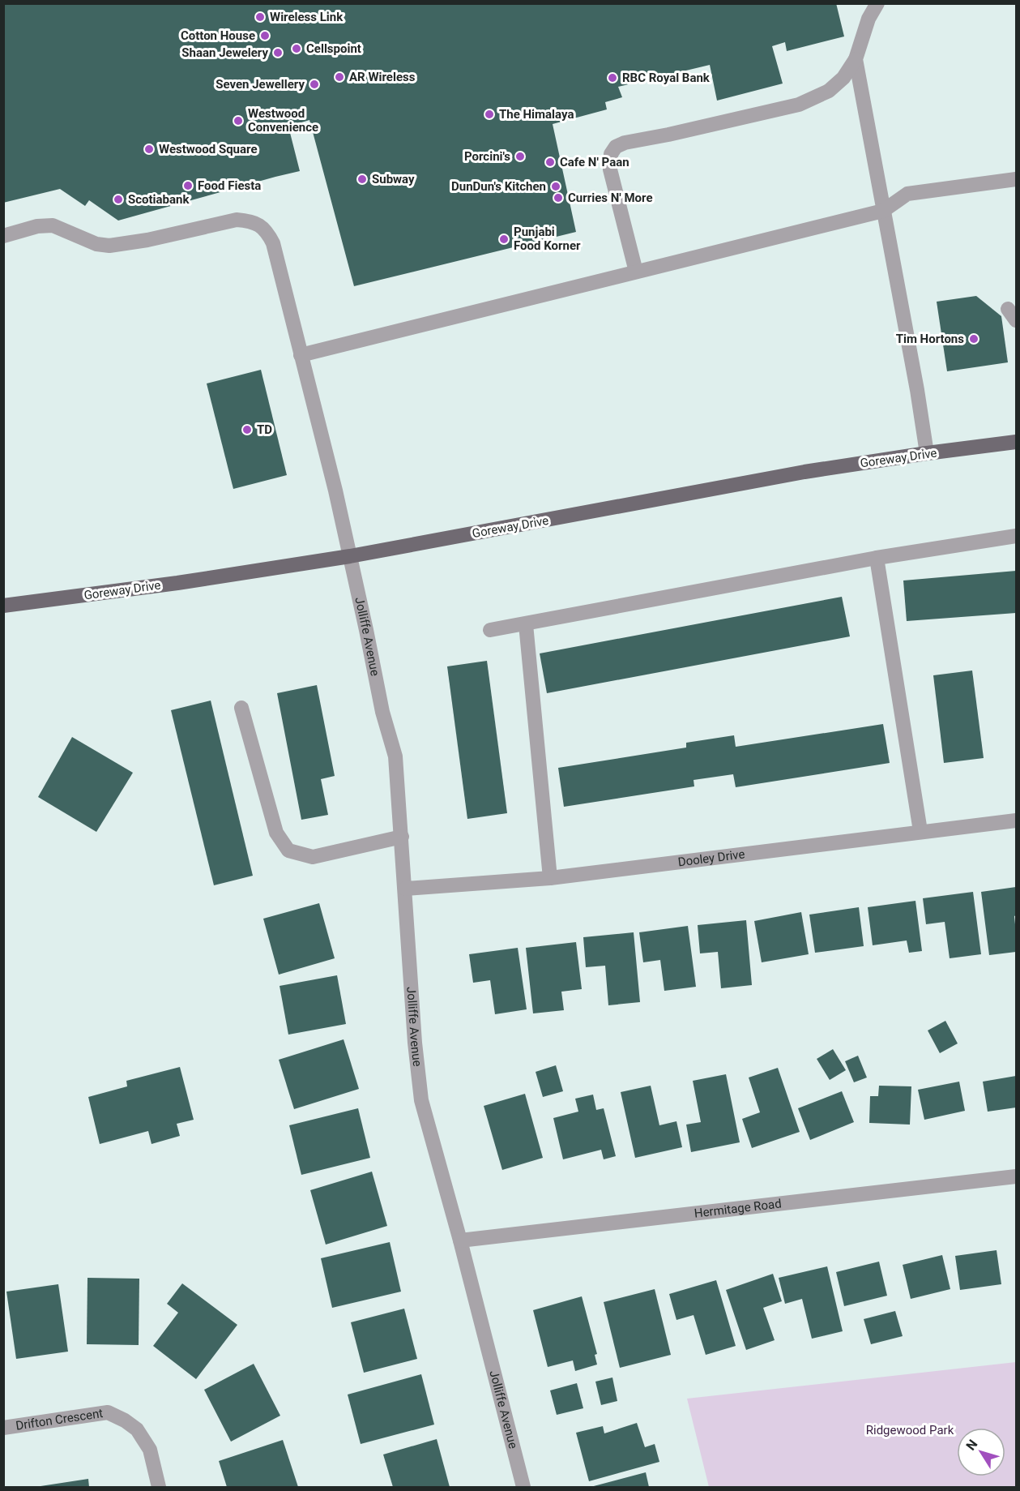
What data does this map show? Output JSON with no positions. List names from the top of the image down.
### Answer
{
  "streets": {
    "main road": ["Goreway Drive"],
    "street": [
      "Jolliffe Avenue",
      "Dooley Drive",
      "Hermitage Road",
      "Drifton Crescent"
    ]
  },
  "crossings": [
    ["Goreway Drive", "Jolliffe Avenue"],
    ["Jolliffe Avenue", "Dooley Drive"],
    ["Jolliffe Avenue", "Hermitage Road"]
  ],
  "parks": ["Ridgewood Park"],
  "places": [
    "Wireless Link",
    "Cotton House",
    "Cellspoint",
    "Shaan Jewelery",
    "AR Wireless",
    "RBC Royal Bank",
    "Seven Jewellery",
    "The Himalaya",
    "Westwood Convenience",
    "Westwood Square",
    "Porcini's",
    "Cafe N' Paan",
    "Subway",
    "Food Fiesta",
    "DunDun's Kitchen",
    "Curries N' More",
    "Scotiabank",
    "Punjabi Food Korner",
    "Tim Hortons",
    "TD"
  ],
  "north": "top left"
}
